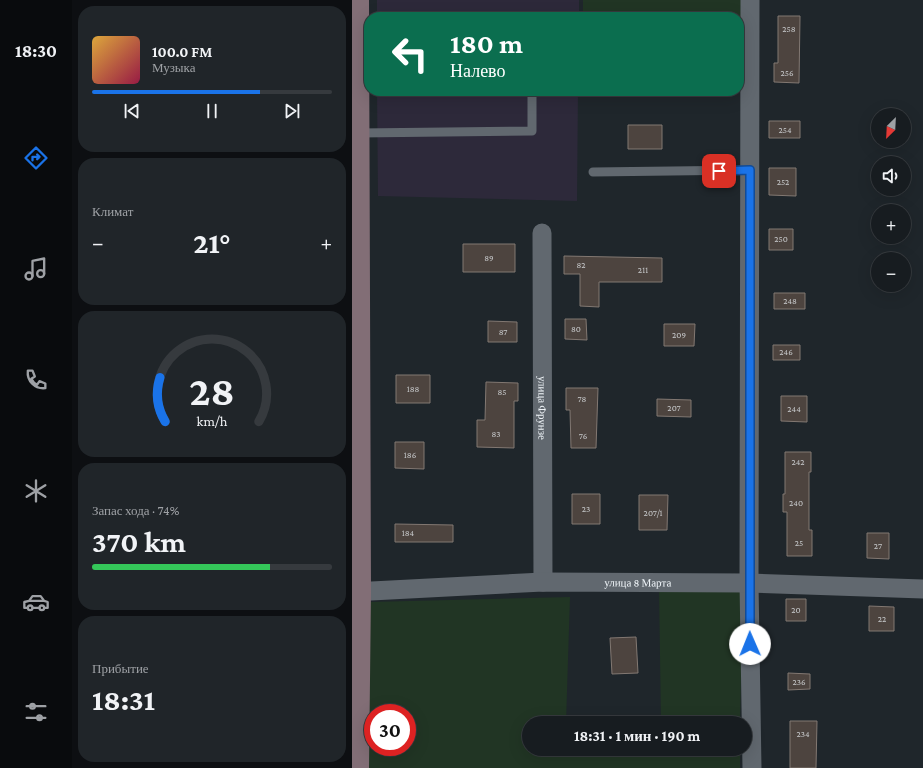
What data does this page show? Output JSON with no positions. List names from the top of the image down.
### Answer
{
  "streets": {
    "street": ["улица Фрунзе", "улица 8 Марта"]
  },
  "crossings": [
    ["улица Фрунзе", "улица 8 Марта"]
  ],
  "house_numbers": [
    "258",
    "256",
    "254",
    "252",
    "250",
    "89",
    "82",
    "211",
    "248",
    "80",
    "87",
    "209",
    "246",
    "188",
    "85",
    "78",
    "207",
    "244",
    "83",
    "76",
    "186",
    "242",
    "240",
    "23",
    "207/1",
    "184",
    "25",
    "27",
    "20",
    "22",
    "236",
    "234"
  ],
  "north": "bottom left",
  "page": {
    "tabs": "18:30",
    "turn": ["180 m", "Налево"],
    "song": ["100.0 FM", "Музыка"],
    "map_buttons": ["+", "−"],
    "tile": [
      "Климат",
      ["Запас хода · 74%", "370 km"],
      ["Прибытие", "18:31"]
    ],
    "heat": ["−", "21°", "+"],
    "limit": "30",
    "trip": "18:31 · 1 мин · 190 m",
    "gauge": ["28", "km/h"]
  }
}
